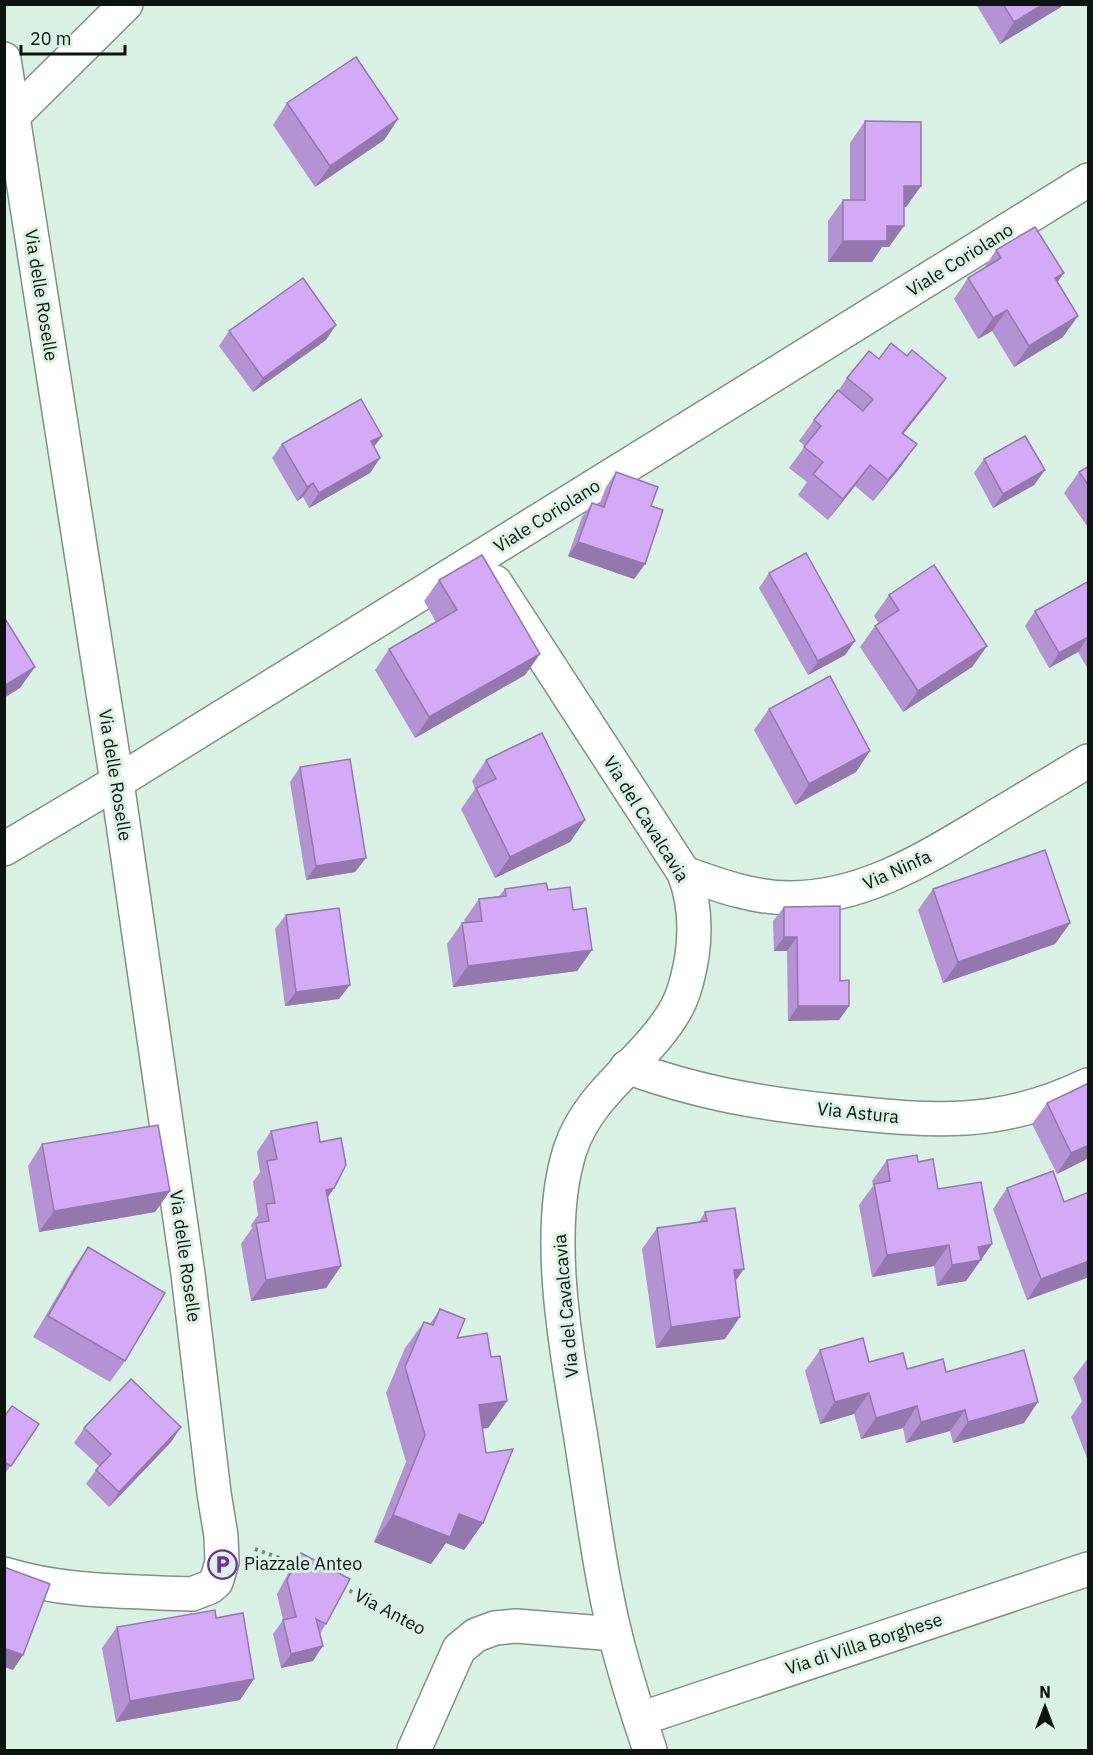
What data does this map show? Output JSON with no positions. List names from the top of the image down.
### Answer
{
  "streets": {
    "street": [
      "Viale Coriolano",
      "Via delle Roselle",
      "Via del Cavalcavia",
      "Via Ninfa",
      "Via Astura",
      "Via di Villa Borghese"
    ],
    "path": ["Via Anteo"]
  },
  "crossings": [
    ["Viale Coriolano", "Via delle Roselle"],
    ["Viale Coriolano", "Via del Cavalcavia"],
    ["Via del Cavalcavia", "Via Ninfa"],
    ["Via del Cavalcavia", "Via Astura"],
    ["Via del Cavalcavia", "Via di Villa Borghese"]
  ],
  "places": {
    "parking": ["Piazzale Anteo"]
  },
  "scale_bar": "20 m",
  "north": "top"
}
